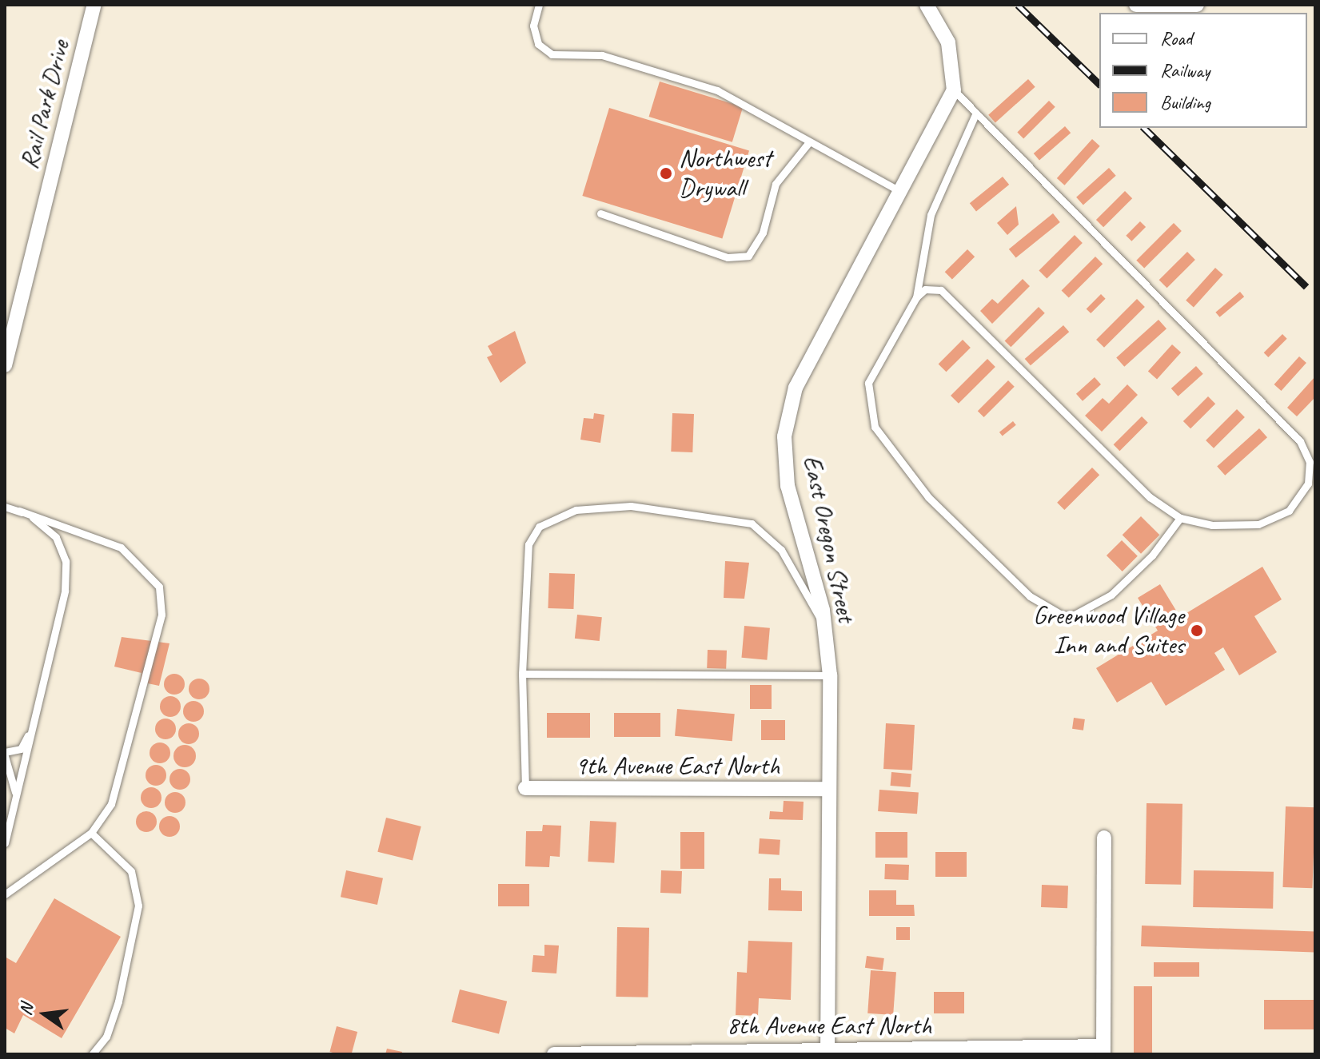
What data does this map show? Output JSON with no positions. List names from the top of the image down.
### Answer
{
  "streets": {
    "street": [
      "Rail Park Drive",
      "East Oregon Street",
      "9th Avenue East North",
      "8th Avenue East North"
    ]
  },
  "crossings": [
    ["East Oregon Street", "9th Avenue East North"],
    ["East Oregon Street", "8th Avenue East North"]
  ],
  "places": ["Northwest Drywall", "Greenwood Village Inn and Suites"],
  "legend": ["Road", "Railway", "Building"],
  "north": "left"
}
